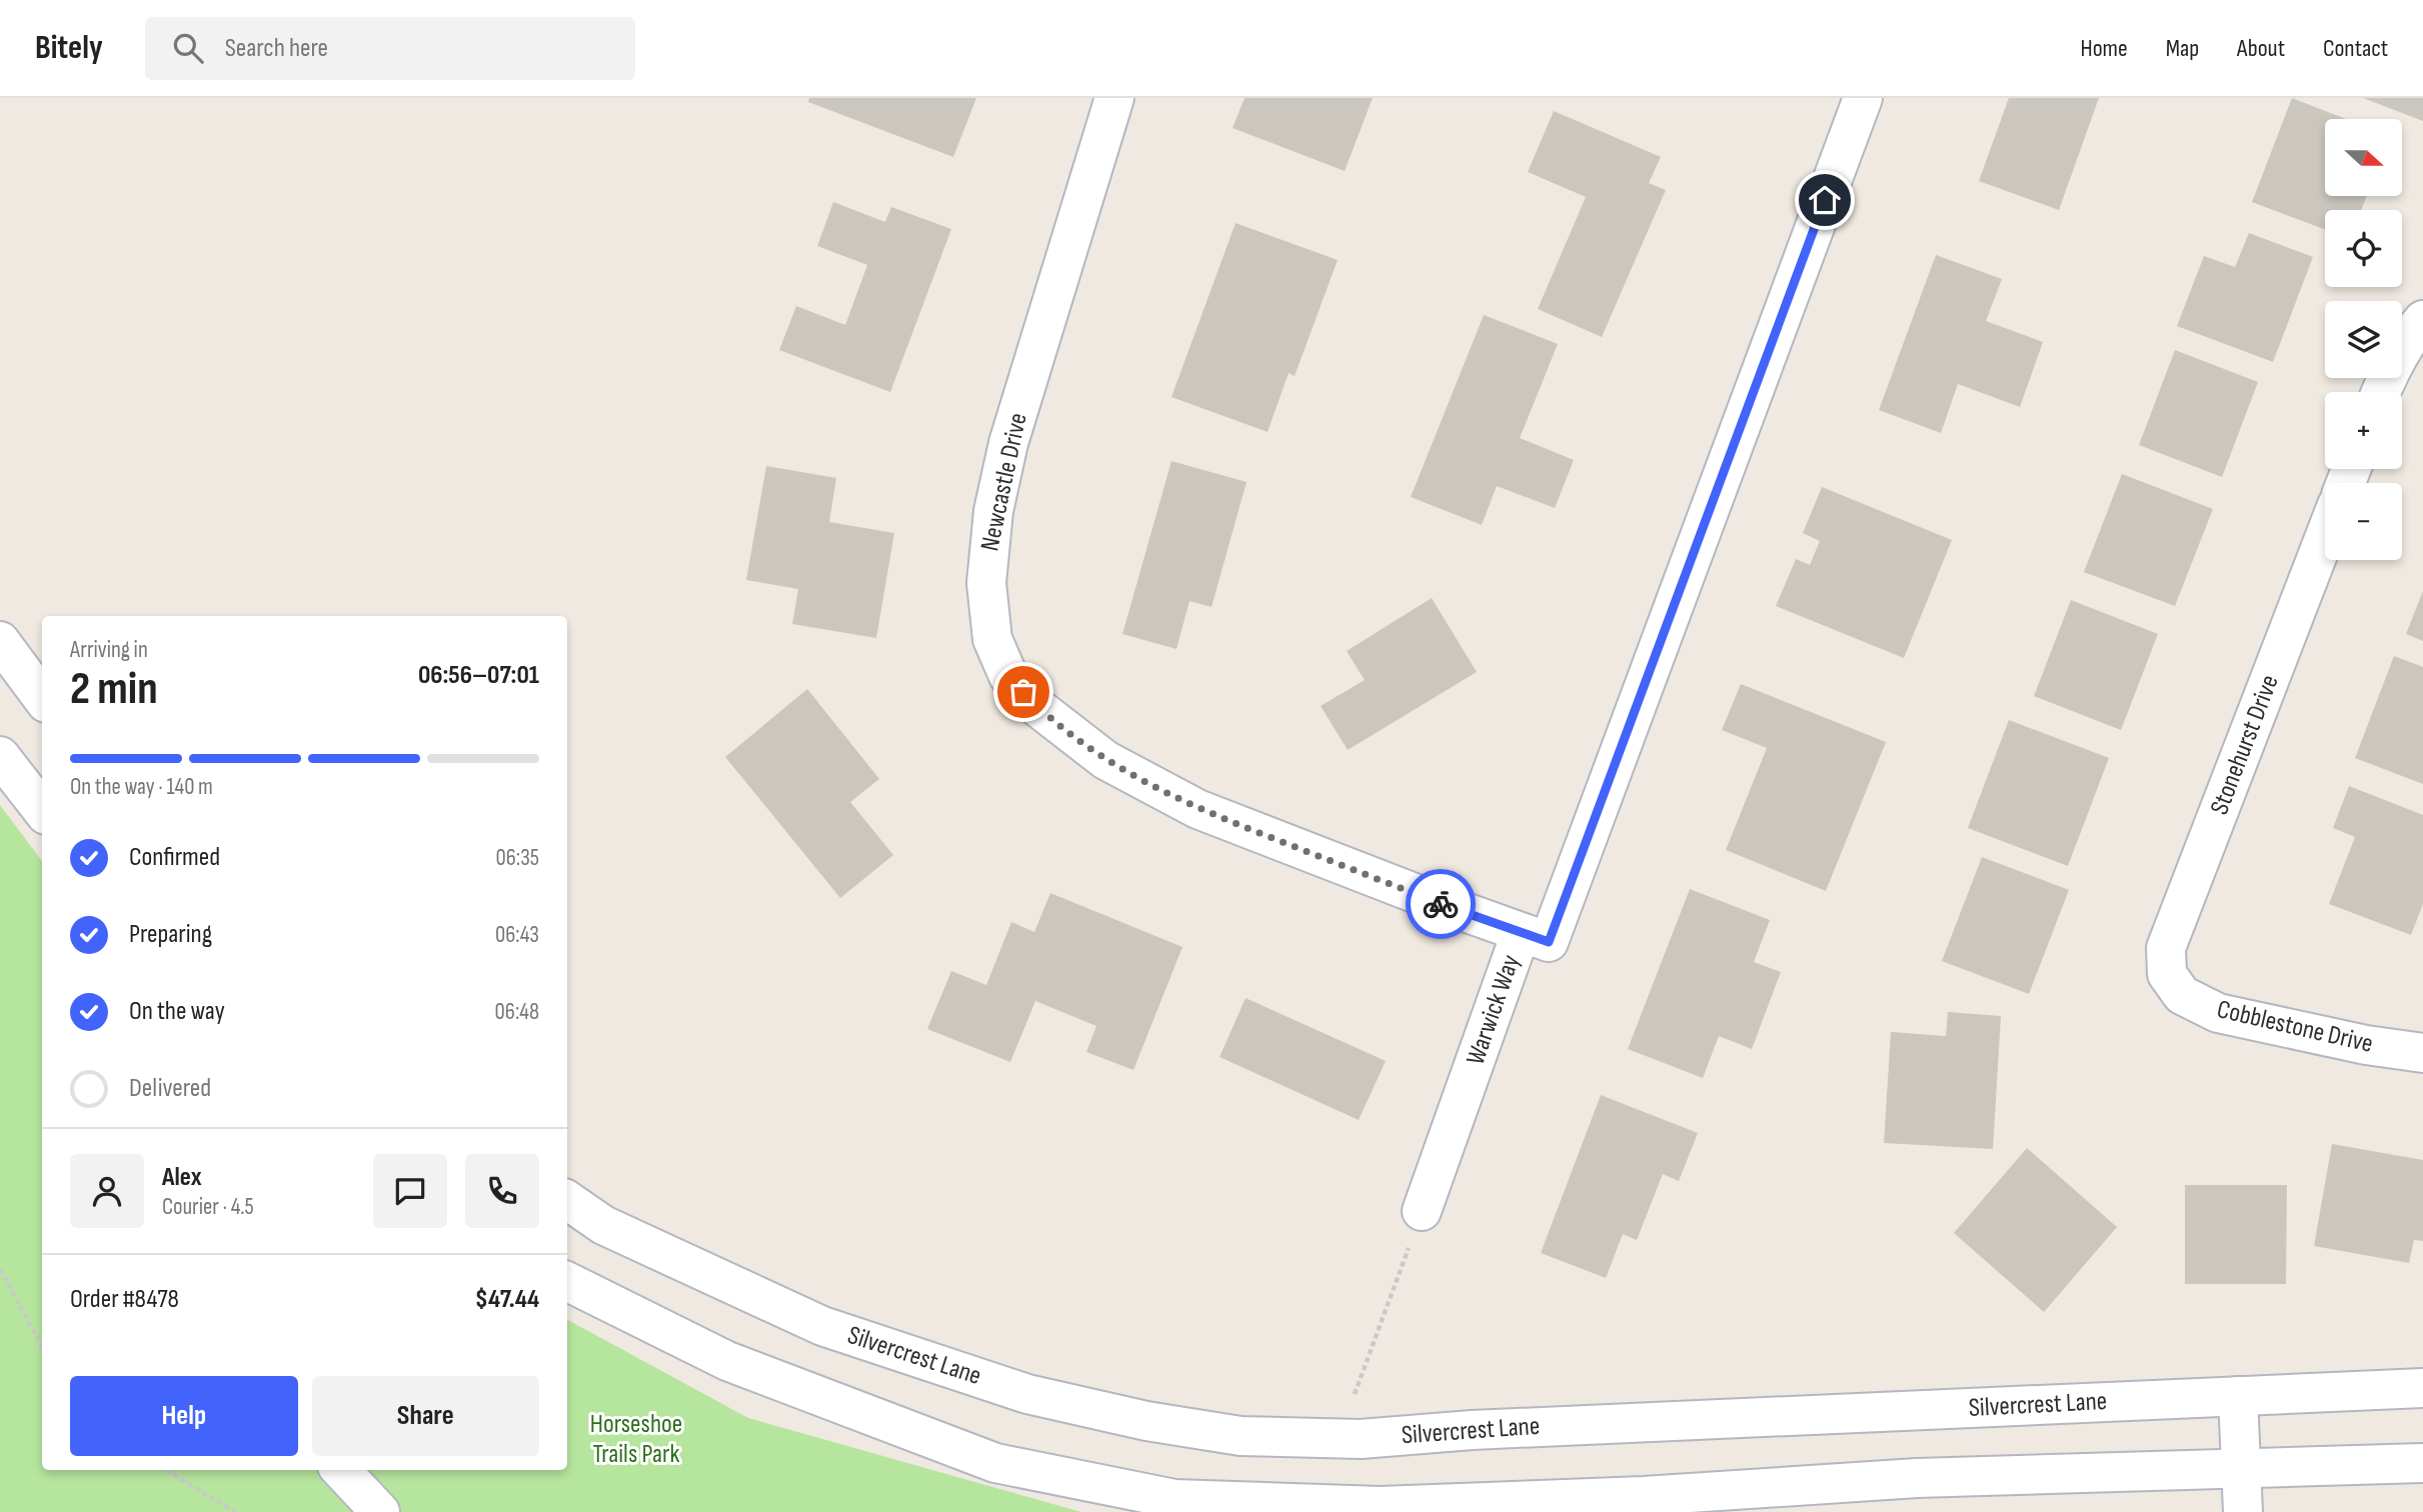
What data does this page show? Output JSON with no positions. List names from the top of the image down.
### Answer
{
  "streets": {
    "street": [
      "Newcastle Drive",
      "Stonehurst Drive",
      "Warwick Way",
      "Cobblestone Drive",
      "Silvercrest Lane"
    ]
  },
  "crossings": [
    ["Newcastle Drive", "Warwick Way"],
    ["Stonehurst Drive", "Cobblestone Drive"]
  ],
  "parks": ["Horseshoe Trails Park"],
  "north": "right",
  "page": {
    "header": "Bitely",
    "search": "Search here",
    "nav": [
      "Home",
      "Map",
      "About",
      "Contact"
    ],
    "map_buttons": ["+", "−"],
    "heading": ["2 min", "Arriving in", "06:56–07:01"],
    "panel": [
      "Alex",
      "Courier · 4.5",
      "Order #8478",
      "$47.44"
    ],
    "bar": "On the way · 140 m",
    "list": [
      ["Confirmed", "06:35"],
      ["Preparing", "06:43"],
      ["On the way", "06:48"],
      "Delivered"
    ],
    "buttons": ["Help", "Share"]
  }
}
